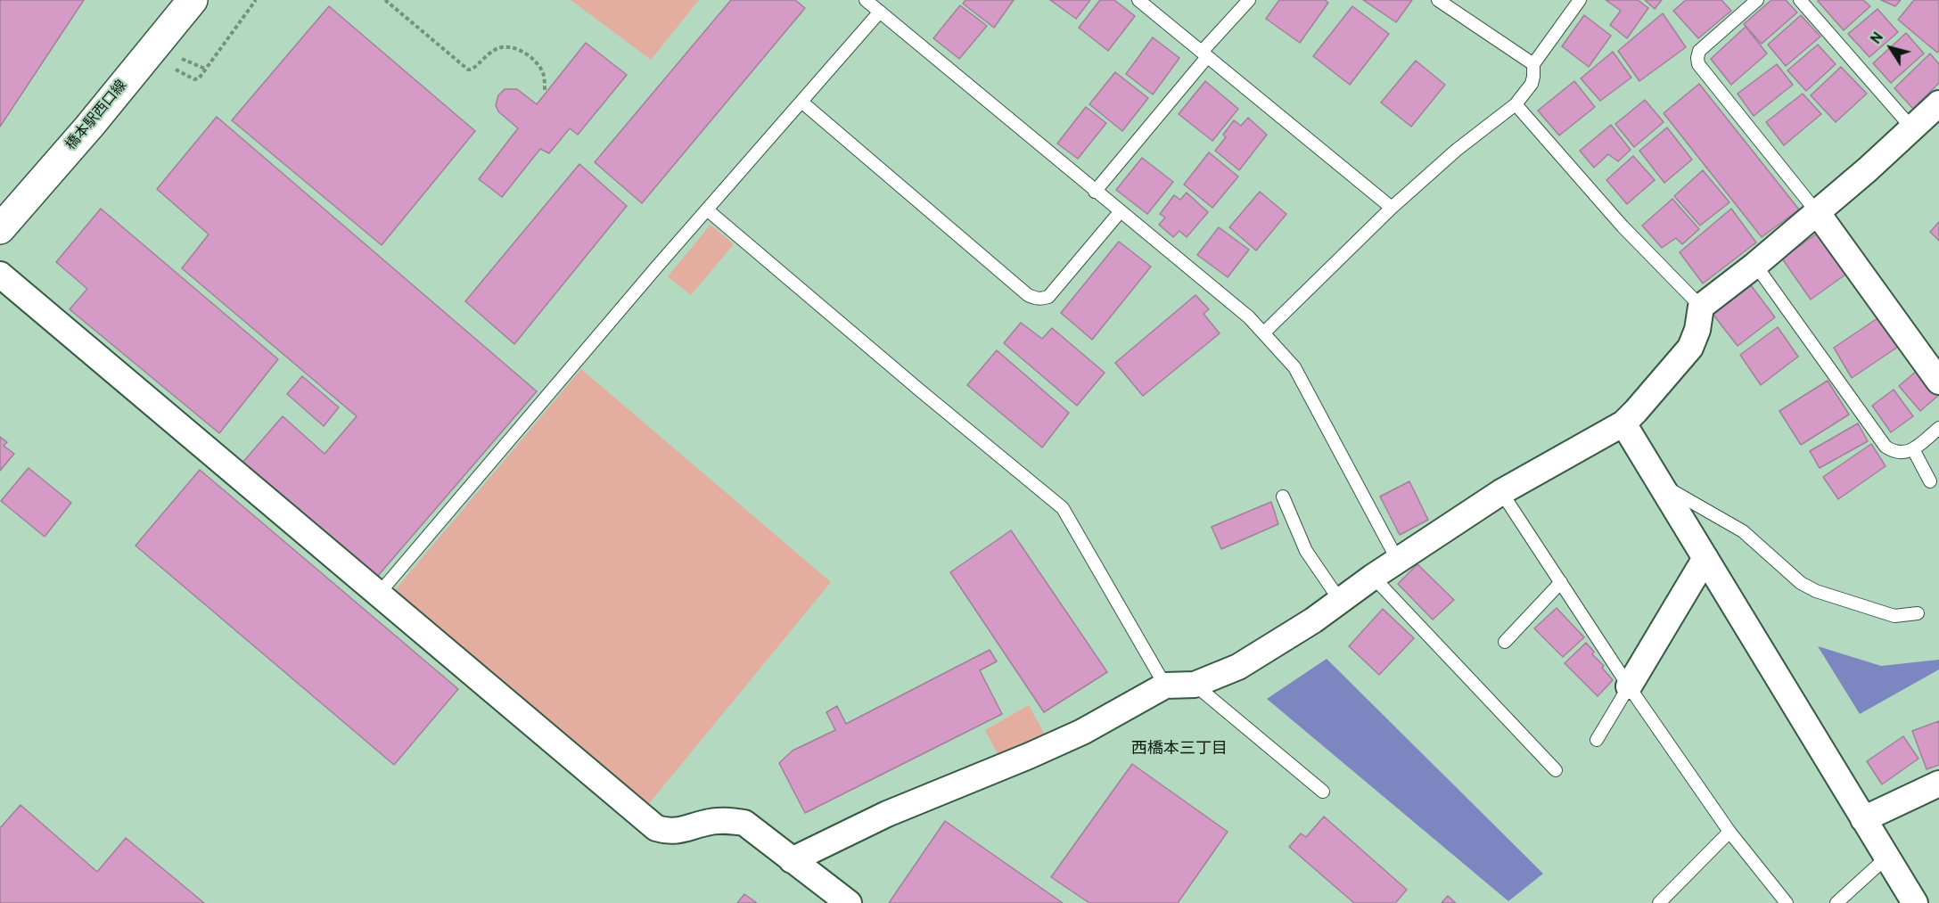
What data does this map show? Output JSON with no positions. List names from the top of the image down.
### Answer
{
  "streets": {
    "street": ["橋本駅西口線"]
  },
  "districts": ["西橋本三丁目"],
  "north": "top left"
}
